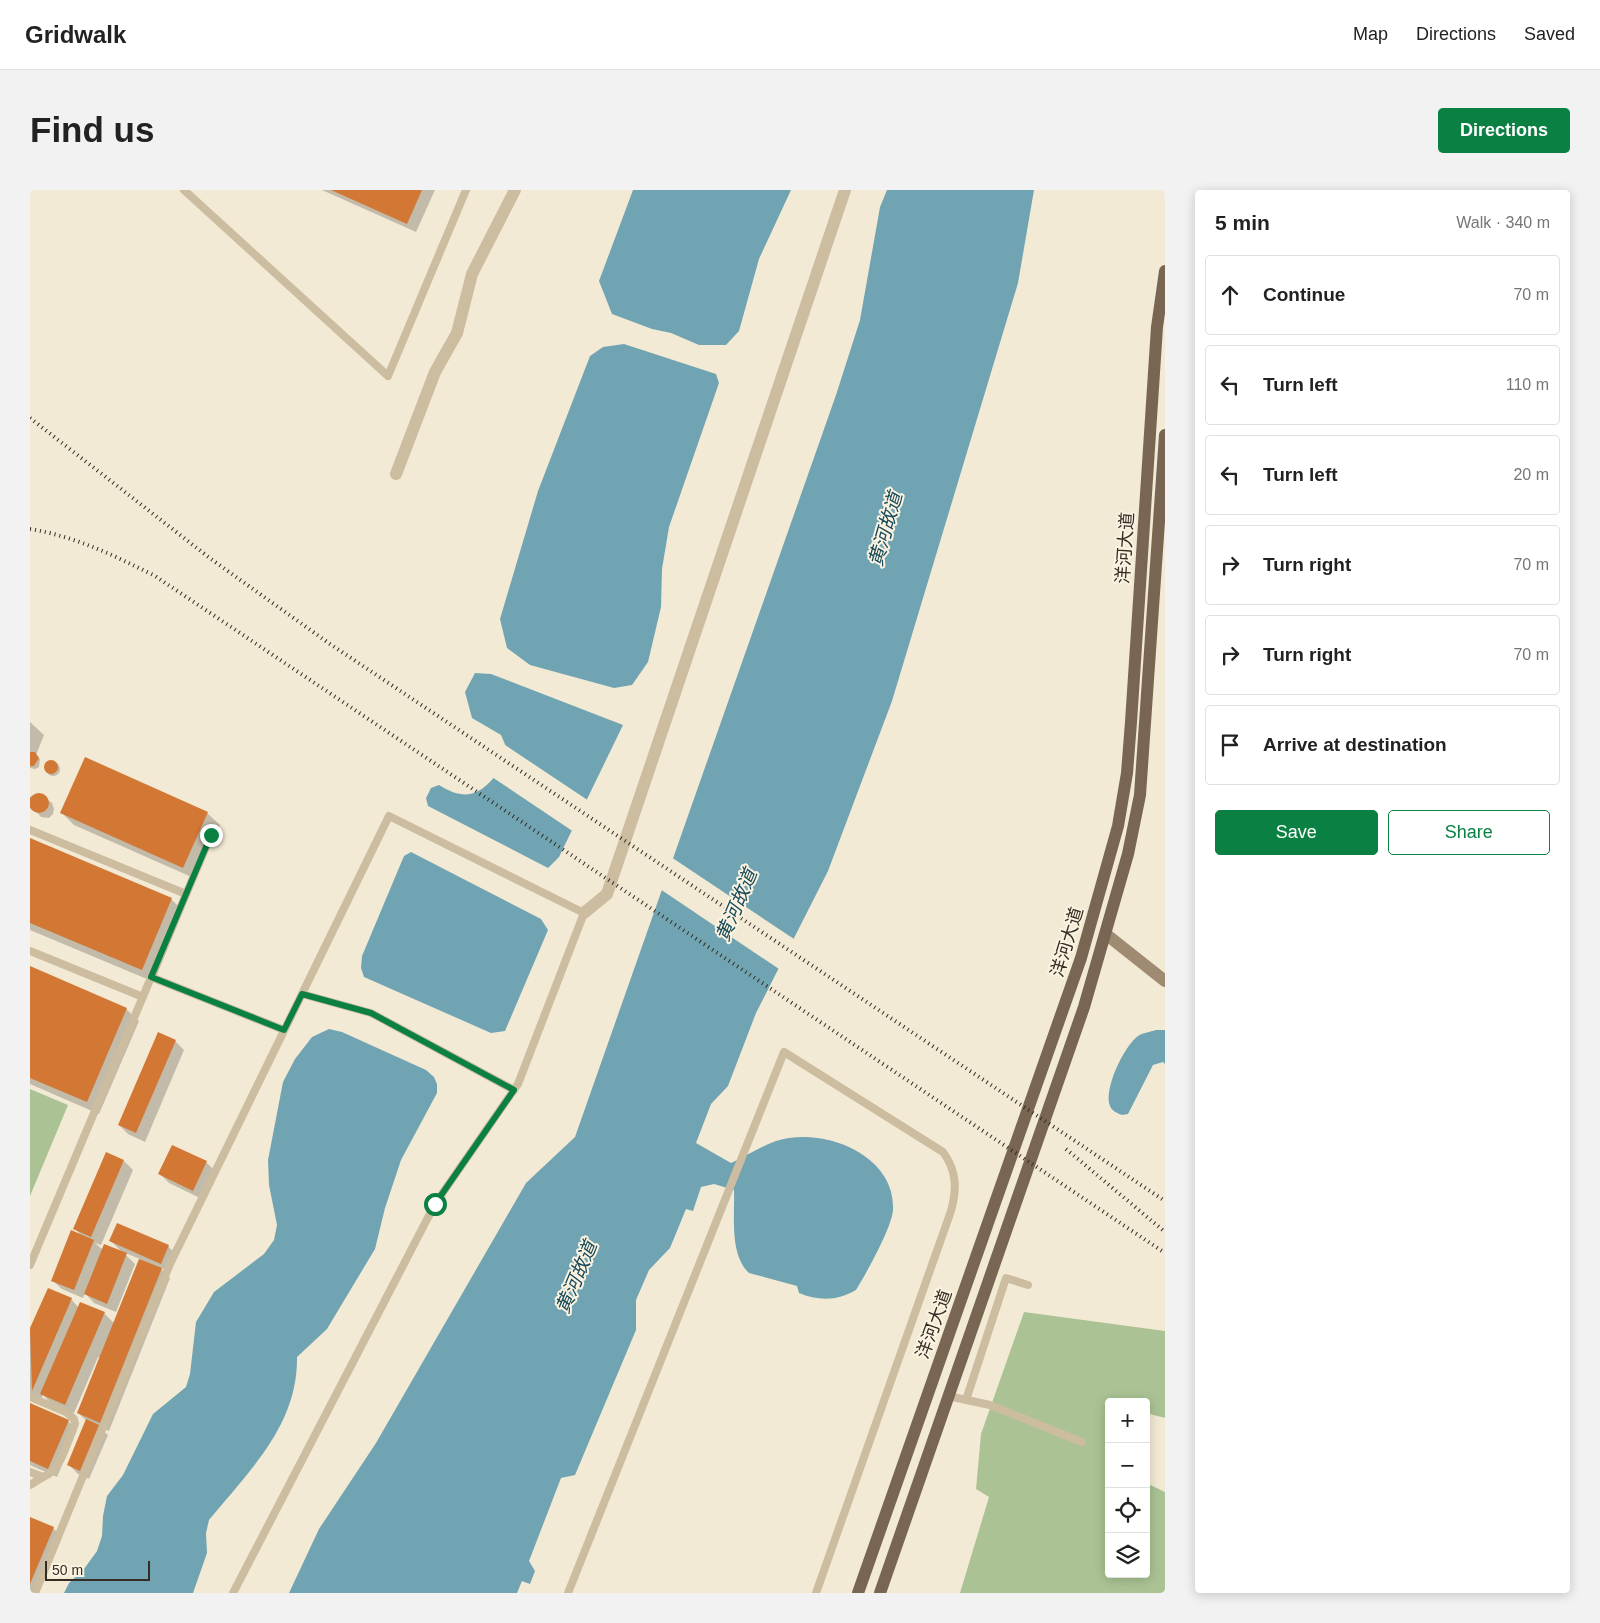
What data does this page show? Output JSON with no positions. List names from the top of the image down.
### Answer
{
  "streets": {
    "main road": ["洋河大道"]
  },
  "water": ["黄河故道"],
  "scale_bar": "50 m",
  "page": {
    "header": "Gridwalk",
    "nav": ["Map", "Directions", "Saved"],
    "buttons": [
      "Directions",
      ["Save", "Share"]
    ],
    "title": "Find us",
    "heading": ["5 min", "Walk · 340 m"],
    "list": [
      ["Continue", "70 m"],
      ["Turn left", "110 m"],
      ["Turn left", "20 m"],
      ["Turn right", "70 m"],
      ["Turn right", "70 m"],
      "Arrive at destination"
    ],
    "map_buttons": ["+", "−"],
    "scale": "50 m"
  }
}
